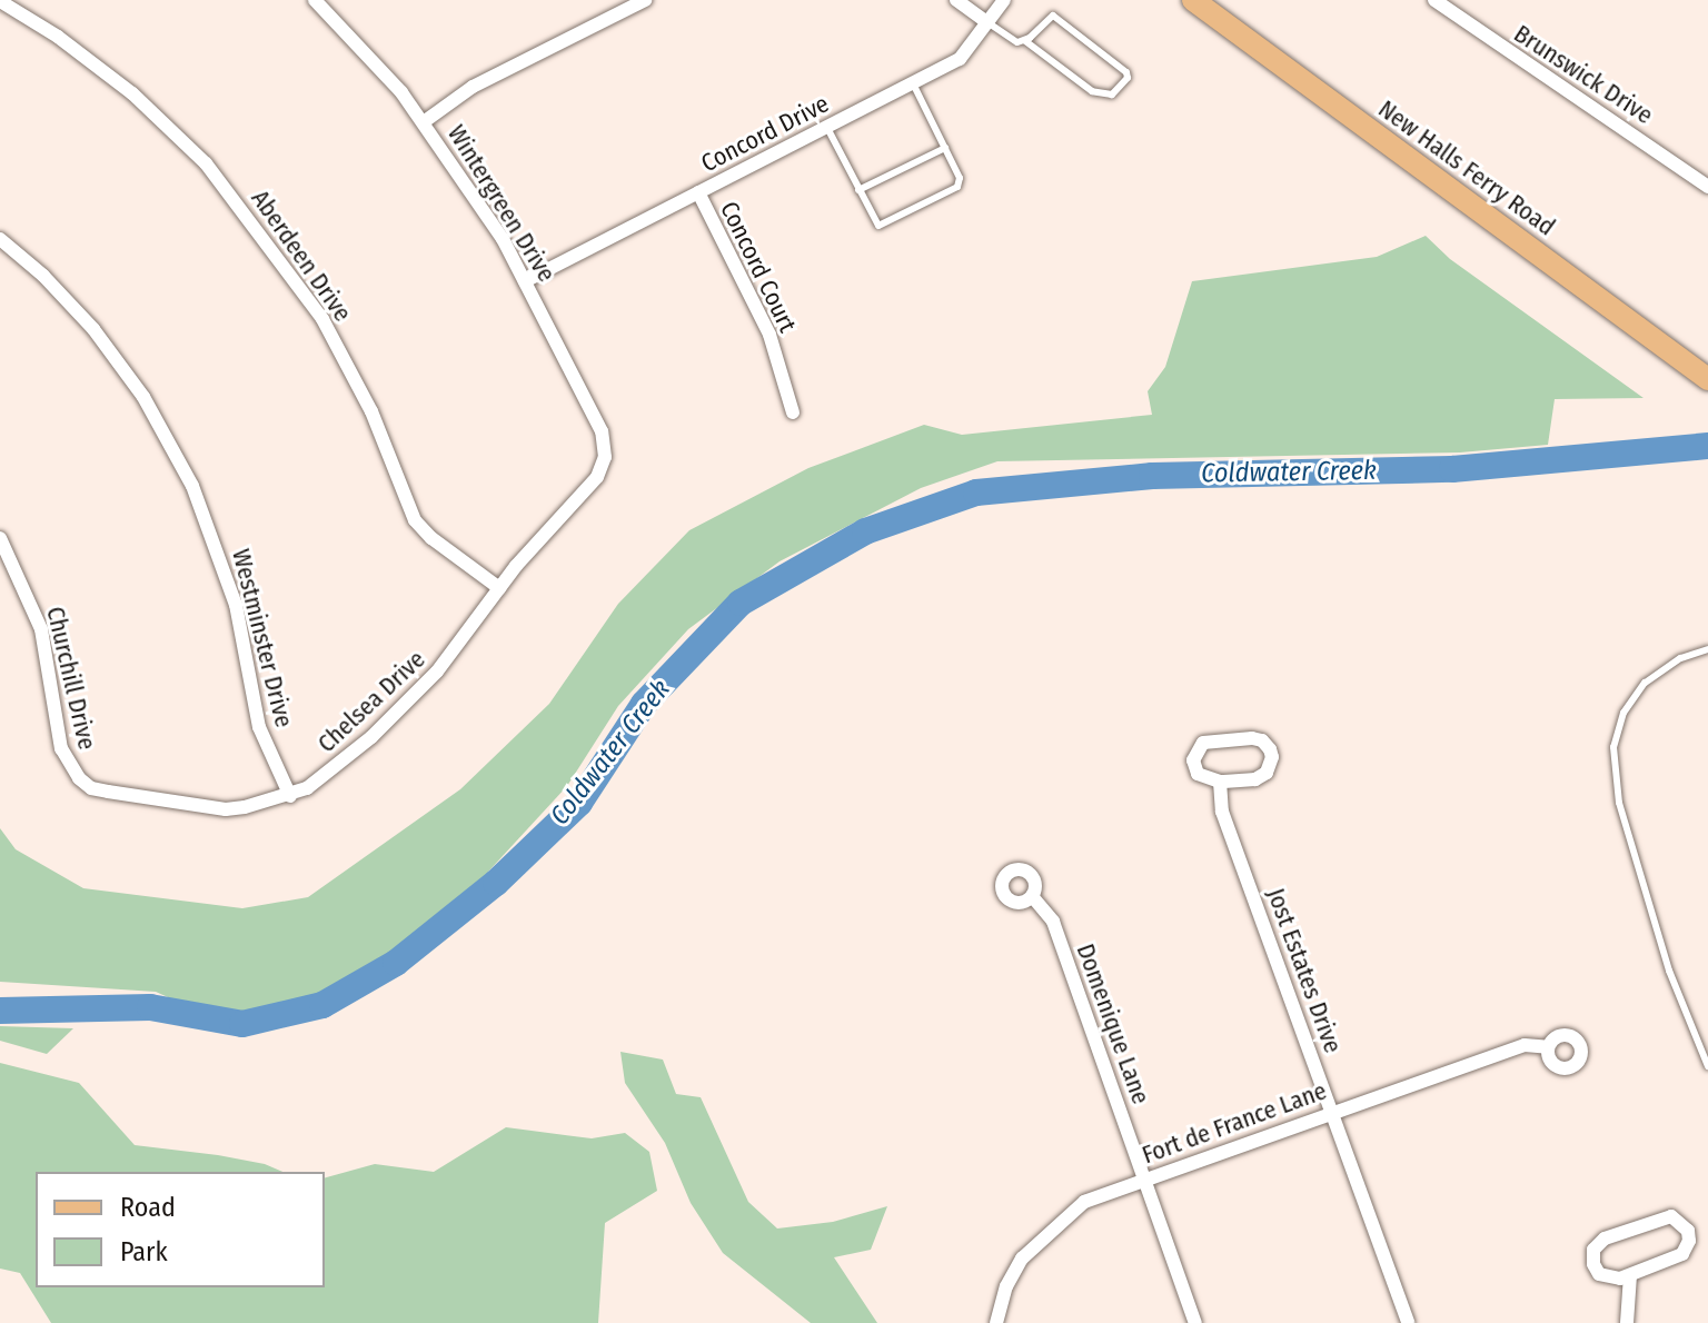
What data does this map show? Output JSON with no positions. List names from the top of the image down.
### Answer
{
  "streets": {
    "main road": ["New Halls Ferry Road"],
    "street": [
      "Brunswick Drive",
      "Concord Drive",
      "Wintergreen Drive",
      "Aberdeen Drive",
      "Concord Court",
      "Westminster Drive",
      "Churchill Drive",
      "Chelsea Drive",
      "Jost Estates Drive",
      "Domenique Lane",
      "Fort de France Lane"
    ]
  },
  "crossings": [
    ["Concord Drive", "Wintergreen Drive"],
    ["Concord Drive", "Concord Court"],
    ["Wintergreen Drive", "Chelsea Drive"],
    ["Aberdeen Drive", "Chelsea Drive"],
    ["Westminster Drive", "Chelsea Drive"],
    ["Churchill Drive", "Chelsea Drive"],
    ["Jost Estates Drive", "Fort de France Lane"],
    ["Domenique Lane", "Fort de France Lane"]
  ],
  "water": ["Coldwater Creek"],
  "legend": ["Road", "Park"]
}
